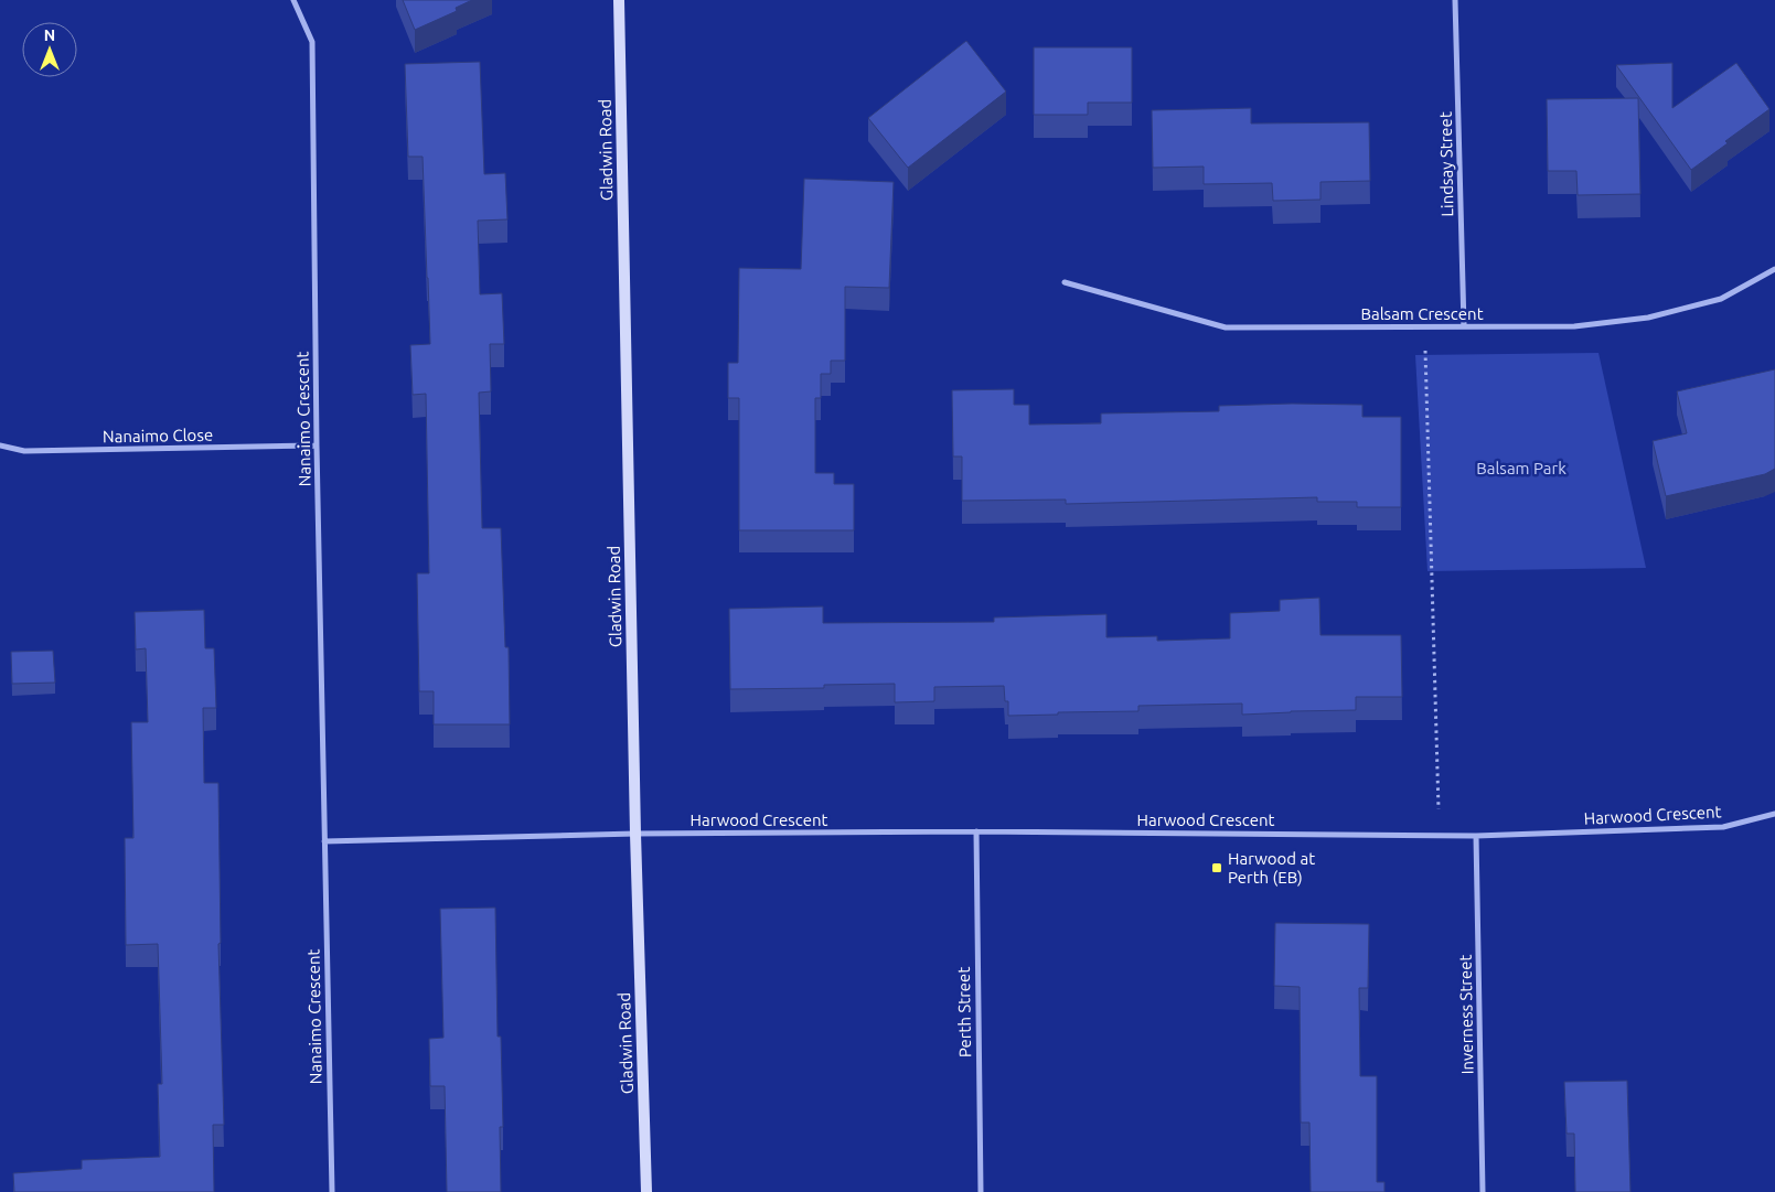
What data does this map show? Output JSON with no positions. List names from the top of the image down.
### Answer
{
  "streets": {
    "main road": ["Gladwin Road"],
    "street": [
      "Lindsay Street",
      "Balsam Crescent",
      "Nanaimo Crescent",
      "Nanaimo Close",
      "Harwood Crescent",
      "Perth Street",
      "Inverness Street"
    ]
  },
  "crossings": [
    ["Gladwin Road", "Harwood Crescent"],
    ["Lindsay Street", "Balsam Crescent"],
    ["Nanaimo Crescent", "Nanaimo Close"],
    ["Harwood Crescent", "Perth Street"],
    ["Harwood Crescent", "Inverness Street"]
  ],
  "parks": ["Balsam Park"],
  "places": {
    "transit": ["Harwood at Perth (EB)"]
  },
  "north": "top"
}
